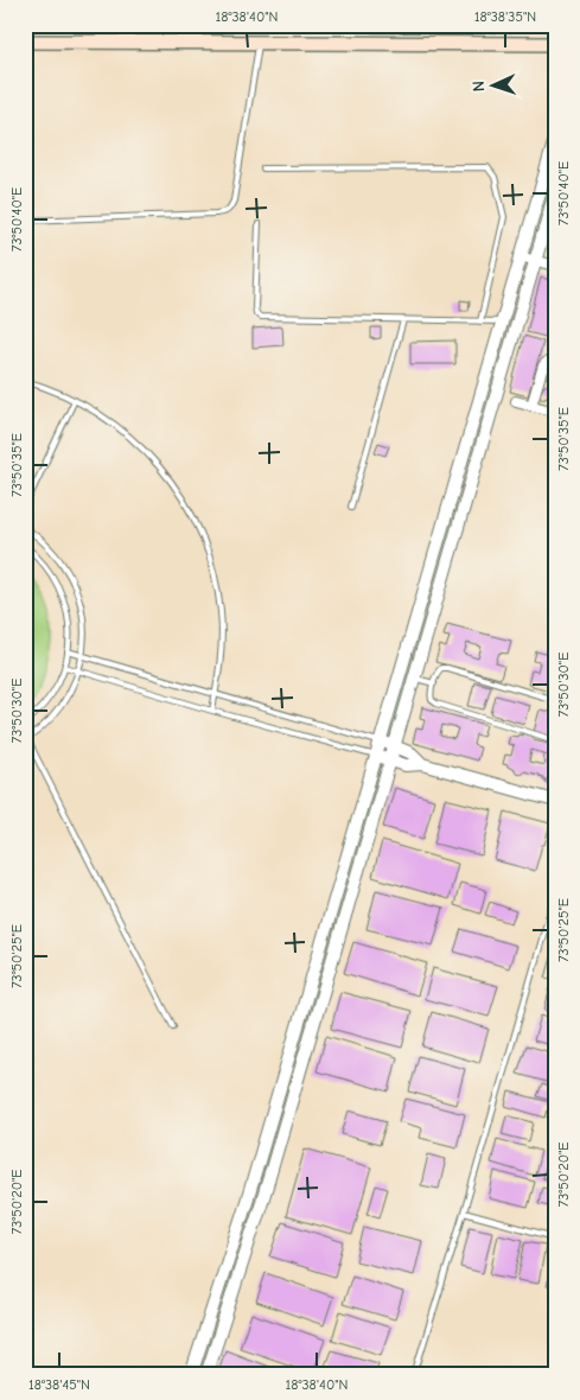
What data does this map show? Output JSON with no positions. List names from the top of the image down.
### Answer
{
  "north": "left",
  "coordinates": [
    "18°38'40\"N",
    "18°38'35\"N",
    "73°50'40\"E",
    "73°50'35\"E",
    "73°50'30\"E",
    "73°50'25\"E",
    "73°50'20\"E",
    "18°38'45\"N"
  ]
}
